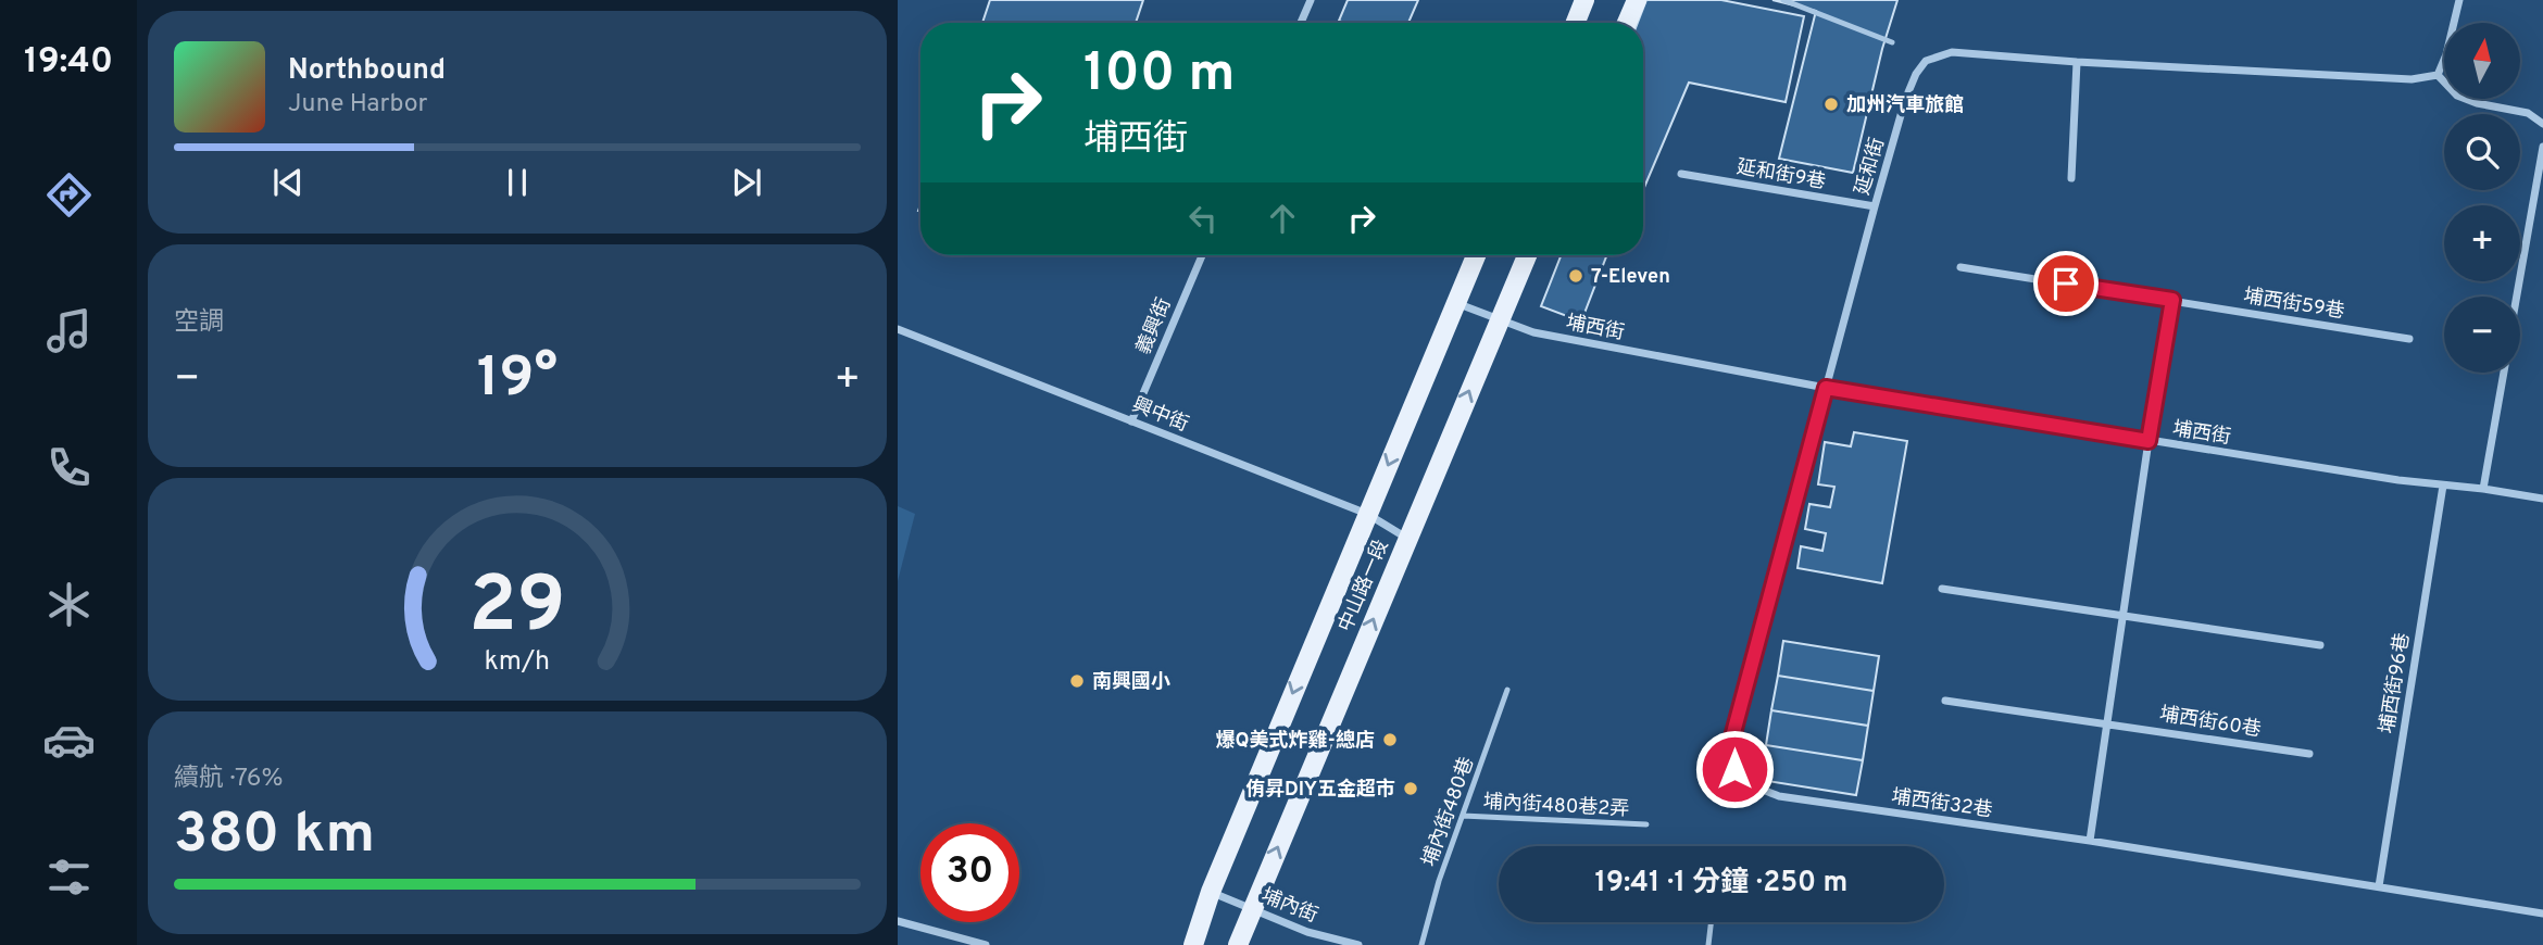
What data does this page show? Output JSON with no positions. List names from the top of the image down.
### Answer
{
  "streets": {
    "main road": ["中山路一段"],
    "street": [
      "延和街",
      "延和街9巷",
      "埔西街59巷",
      "義興街",
      "埔西街",
      "興中街",
      "埔西街96巷",
      "埔西街60巷",
      "埔西街32巷",
      "埔內街"
    ],
    "lane": ["埔內街480巷2弄", "埔內街480巷"]
  },
  "crossings": [
    ["延和街", "延和街9巷"],
    ["延和街", "埔西街"],
    ["延和街", "埔西街32巷"],
    ["義興街", "興中街"],
    ["埔西街", "中山路一段"],
    ["埔西街", "埔西街96巷"],
    ["埔西街", "埔西街32巷"],
    ["興中街", "中山路一段"],
    ["中山路一段", "埔內街"],
    ["埔西街96巷", "埔西街32巷"],
    ["埔內街480巷2弄", "埔內街480巷"]
  ],
  "places": [
    "加州汽車旅館",
    "7-Eleven",
    "南興國小",
    "爆Q美式炸雞-總店",
    "侑昇DIY五金超市"
  ],
  "north": "top",
  "page": {
    "tabs": "19:40",
    "map_buttons": ["+", "−"],
    "turn": ["100 m", "埔西街"],
    "song": ["Northbound", "June Harbor"],
    "tile": [
      "空調",
      ["續航 · 76%", "380 km"]
    ],
    "heat": ["−", "19°", "+"],
    "limit": "30",
    "trip": "19:41 · 1 分鐘 · 250 m",
    "gauge": ["29", "km/h"]
  }
}
